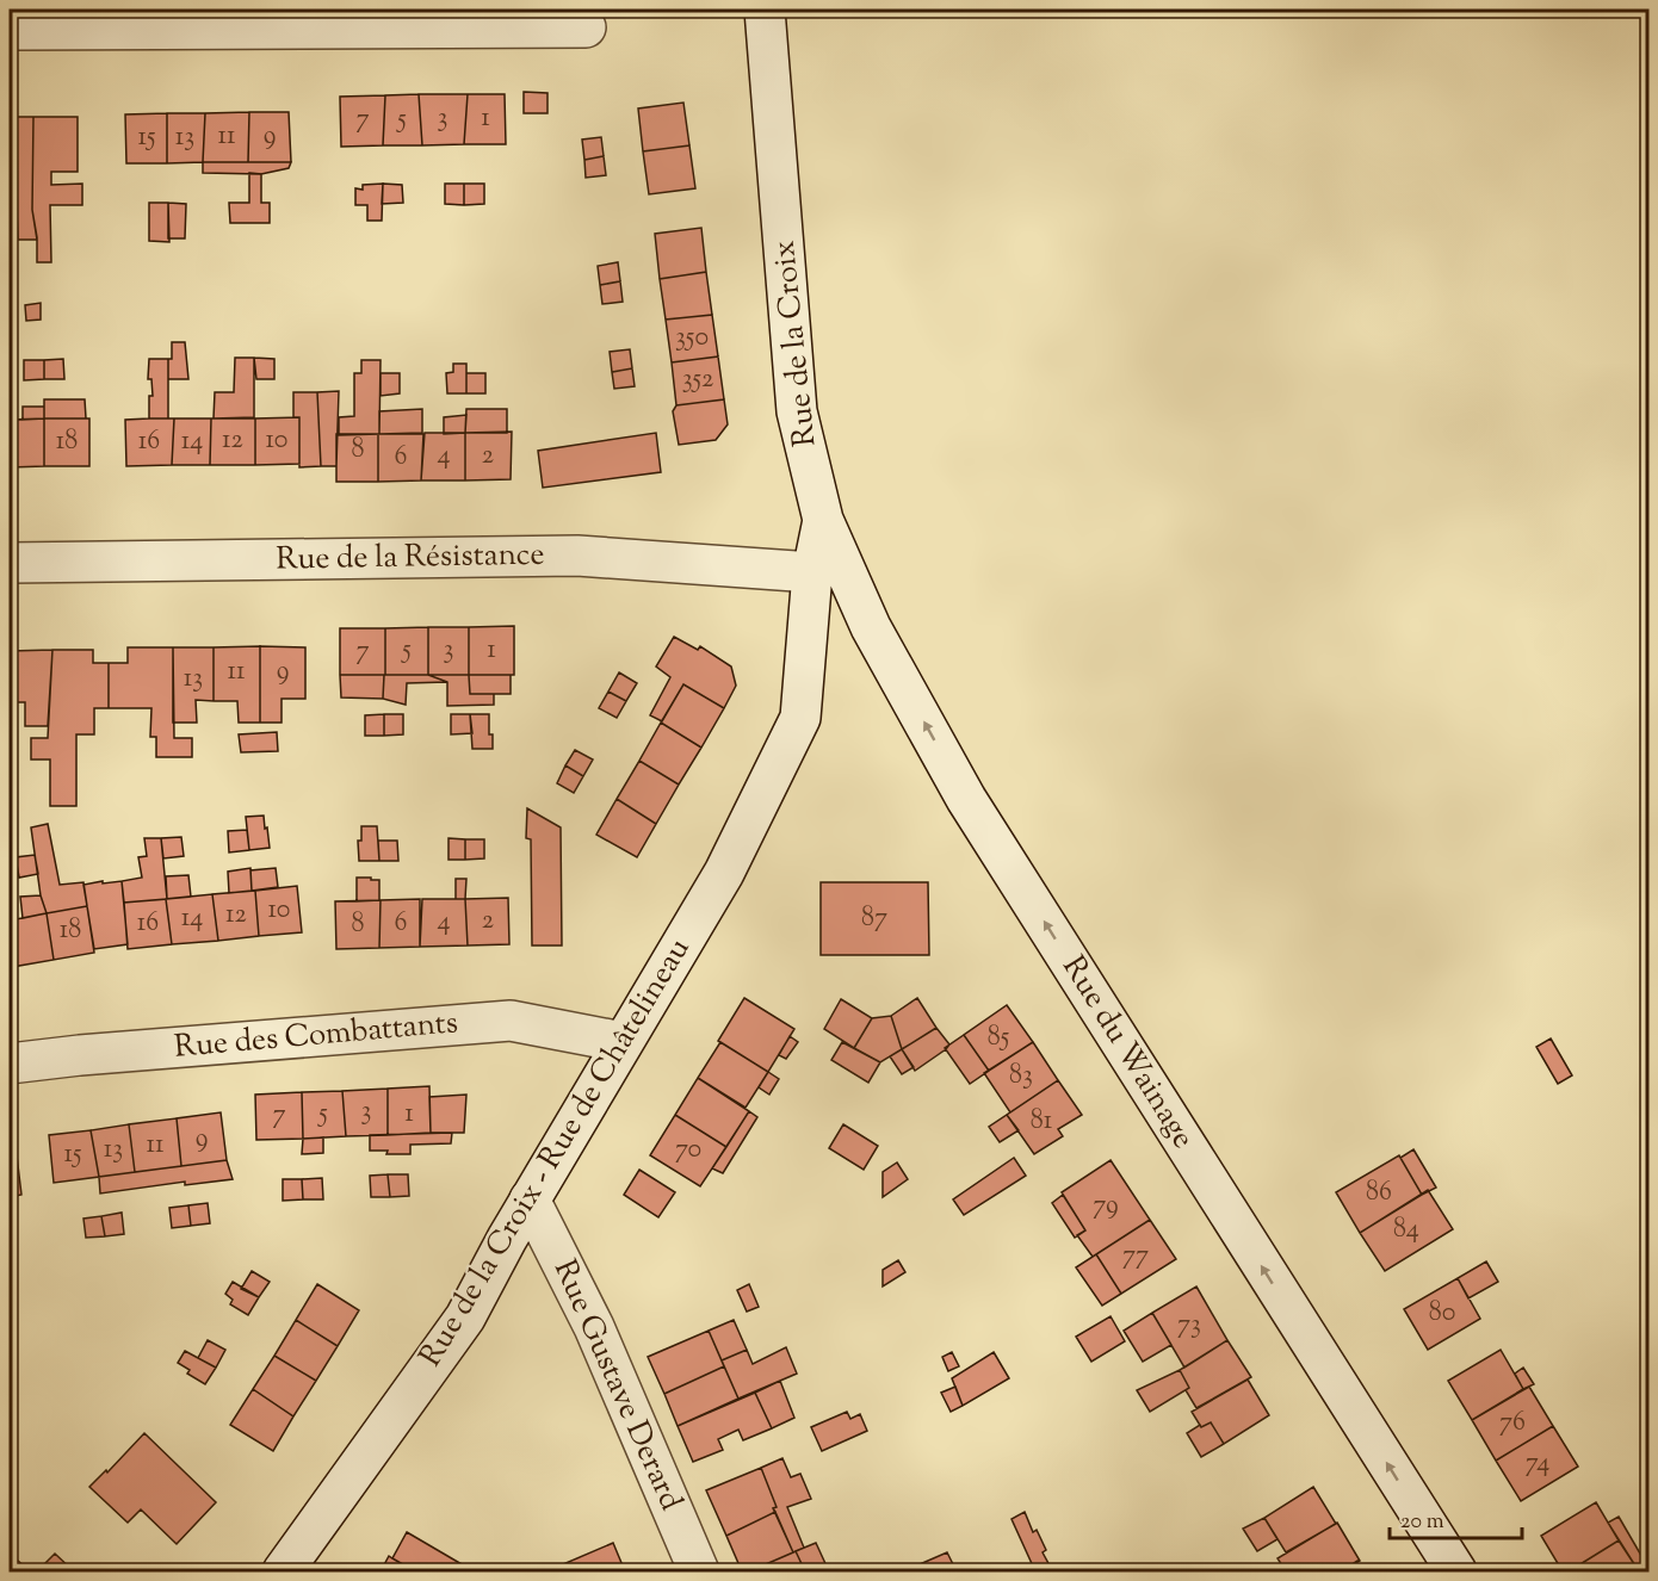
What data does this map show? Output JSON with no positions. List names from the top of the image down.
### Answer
{
  "streets": {
    "street": [
      "Rue de la Croix",
      "Rue de la Résistance",
      "Rue des Combattants",
      "Rue du Wainage",
      "Rue de la Croix - Rue de Châtelineau",
      "Rue Gustave Derard"
    ]
  },
  "crossings": [
    ["Rue de la Croix", "Rue de la Résistance"],
    ["Rue de la Croix", "Rue du Wainage"],
    ["Rue de la Croix", "Rue de la Croix - Rue de Châtelineau"],
    ["Rue des Combattants", "Rue de la Croix - Rue de Châtelineau"],
    ["Rue de la Croix - Rue de Châtelineau", "Rue Gustave Derard"]
  ],
  "one_way": ["Rue du Wainage"],
  "house_numbers": [
    "3",
    "1",
    "7",
    "5",
    "11",
    "9",
    "15",
    "13",
    "350",
    "352",
    "12",
    "10",
    "18",
    "16",
    "14",
    "8",
    "4",
    "2",
    "6",
    "5",
    "3",
    "1",
    "7",
    "11",
    "9",
    "13",
    "10",
    "12",
    "14",
    "87",
    "2",
    "4",
    "16",
    "6",
    "8",
    "18",
    "85",
    "83",
    "3",
    "5",
    "1",
    "7",
    "81",
    "9",
    "11",
    "13",
    "70",
    "15",
    "86",
    "79",
    "84",
    "77",
    "80",
    "73",
    "76",
    "74"
  ],
  "scale_bar": "20 m"
}
